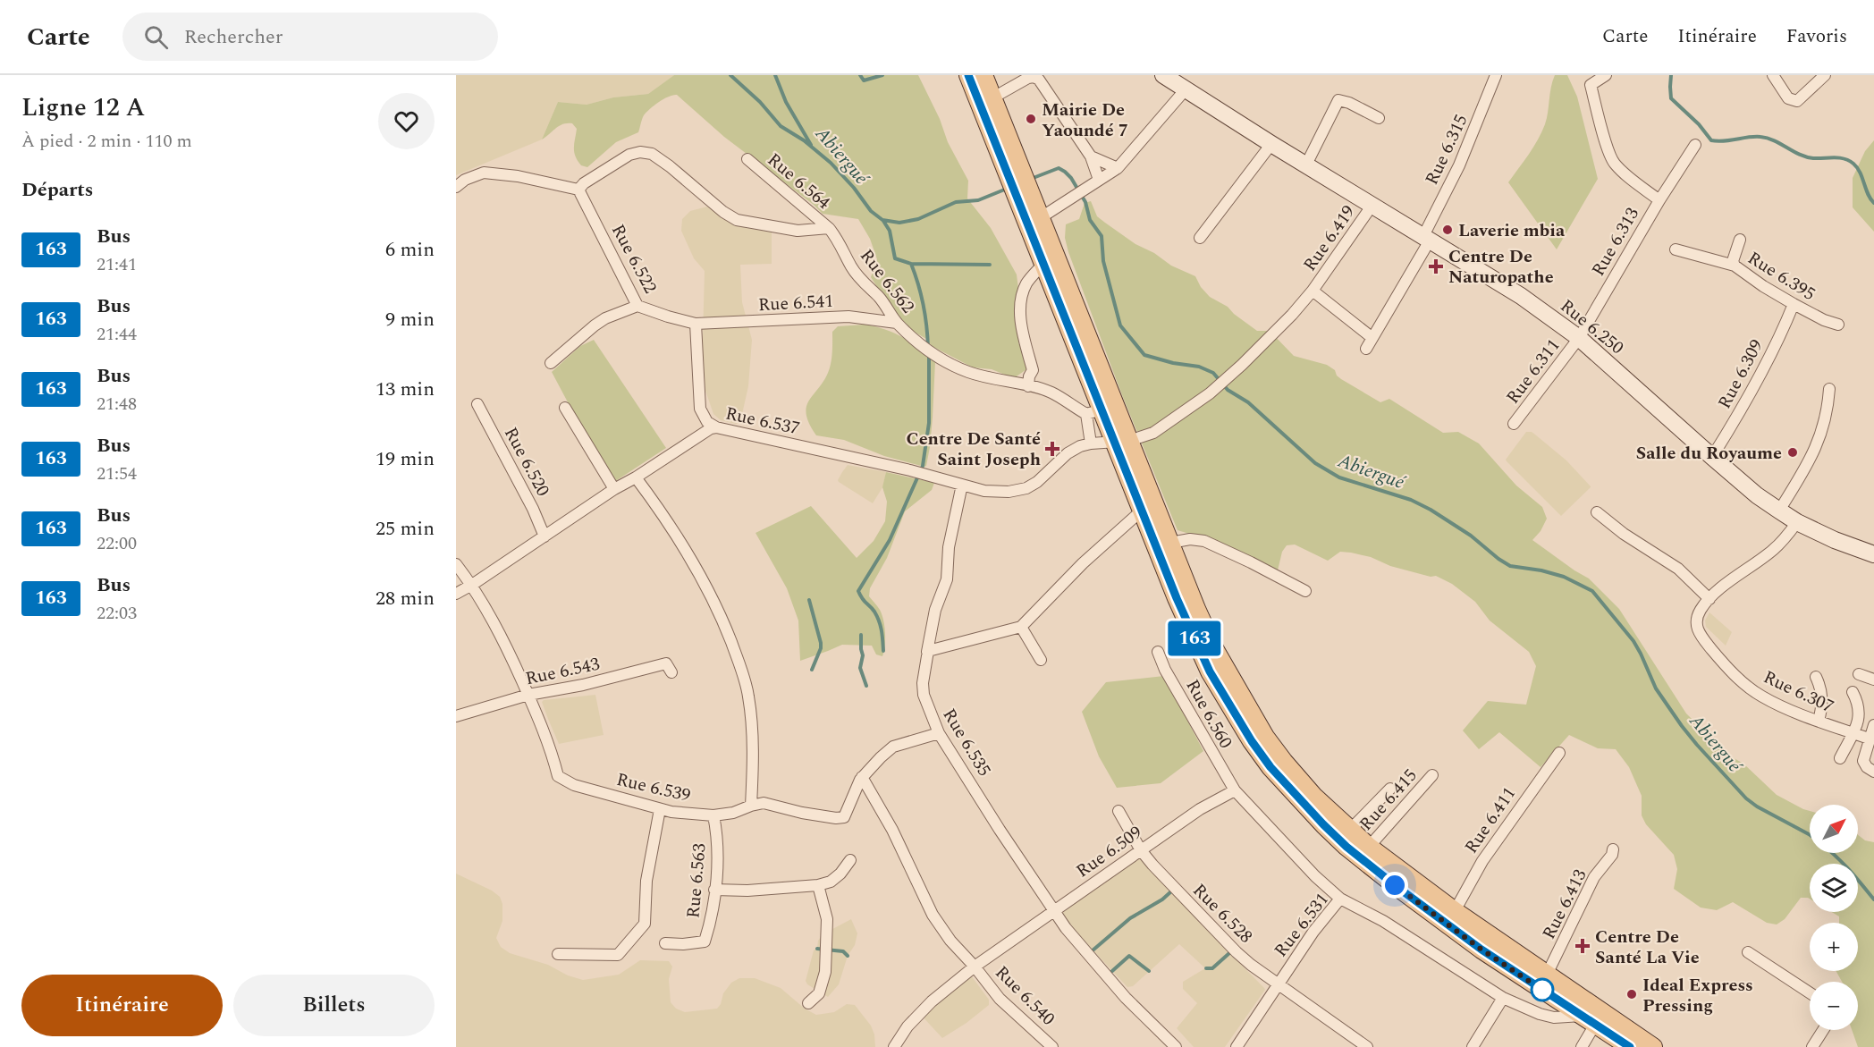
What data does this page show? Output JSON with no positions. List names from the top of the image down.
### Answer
{
  "streets": {
    "main road": ["Rue 6.250"],
    "street": [
      "Rue 6.315",
      "Rue 6.564",
      "Rue 6.419",
      "Rue 6.313",
      "Rue 6.522",
      "Rue 6.395",
      "Rue 6.562",
      "Rue 6.541",
      "Rue 6.311",
      "Rue 6.309",
      "Rue 6.537",
      "Rue 6.520",
      "Rue 6.543",
      "Rue 6.307",
      "Rue 6.560",
      "Rue 6.535",
      "Rue 6.539",
      "Rue 6.415",
      "Rue 6.411",
      "Rue 6.509",
      "Rue 6.563",
      "Rue 6.413",
      "Rue 6.528",
      "Rue 6.531",
      "Rue 6.540"
    ]
  },
  "crossings": [
    ["Rue 6.315", "Rue 6.250"],
    ["Rue 6.564", "Rue 6.562"],
    ["Rue 6.419", "Rue 6.250"],
    ["Rue 6.419", "Rue 6.537"],
    ["Rue 6.313", "Rue 6.250"],
    ["Rue 6.313", "Rue 6.311"],
    ["Rue 6.522", "Rue 6.541"],
    ["Rue 6.395", "Rue 6.309"],
    ["Rue 6.562", "Rue 6.541"],
    ["Rue 6.250", "Rue 6.311"],
    ["Rue 6.250", "Rue 6.309"],
    ["Rue 6.250", "Rue 6.307"],
    ["Rue 6.537", "Rue 6.520"],
    ["Rue 6.537", "Rue 6.535"],
    ["Rue 6.537", "Rue 6.539"],
    ["Rue 6.543", "Rue 6.539"],
    ["Rue 6.560", "Rue 6.509"],
    ["Rue 6.535", "Rue 6.509"],
    ["Rue 6.539", "Rue 6.563"],
    ["Rue 6.539", "Rue 6.540"],
    ["Rue 6.509", "Rue 6.528"],
    ["Rue 6.509", "Rue 6.540"],
    ["Rue 6.528", "Rue 6.531"]
  ],
  "water": ["Abiergué"],
  "places": {
    "other": [
      "Mairie De Yaoundé 7",
      "Laverie mbia",
      "Salle du Royaume",
      "Ideal Express Pressing"
    ],
    "health": ["Centre De Naturopathe", "Centre De Santé Saint Joseph", "Centre De Santé La Vie"]
  },
  "lines": ["bus line 163"],
  "north": "top right",
  "page": {
    "header": "Carte",
    "search": "Rechercher",
    "nav": ["Carte", "Itinéraire", "Favoris"],
    "heading": [
      ["Ligne 12 A", "À pied · 2 min · 110 m"],
      "Départs"
    ],
    "on_map": "163",
    "list": [
      {
        "mark": "163",
        "name": "Bus",
        "note": "21:41",
        "value": "6 min"
      },
      {
        "mark": "163",
        "name": "Bus",
        "note": "21:44",
        "value": "9 min"
      },
      {
        "mark": "163",
        "name": "Bus",
        "note": "21:48",
        "value": "13 min"
      },
      {
        "mark": "163",
        "name": "Bus",
        "note": "21:54",
        "value": "19 min"
      },
      {
        "mark": "163",
        "name": "Bus",
        "note": "22:00",
        "value": "25 min"
      },
      {
        "mark": "163",
        "name": "Bus",
        "note": "22:03",
        "value": "28 min"
      }
    ],
    "map_buttons": ["+", "−"],
    "buttons": ["Itinéraire", "Billets"]
  }
}
